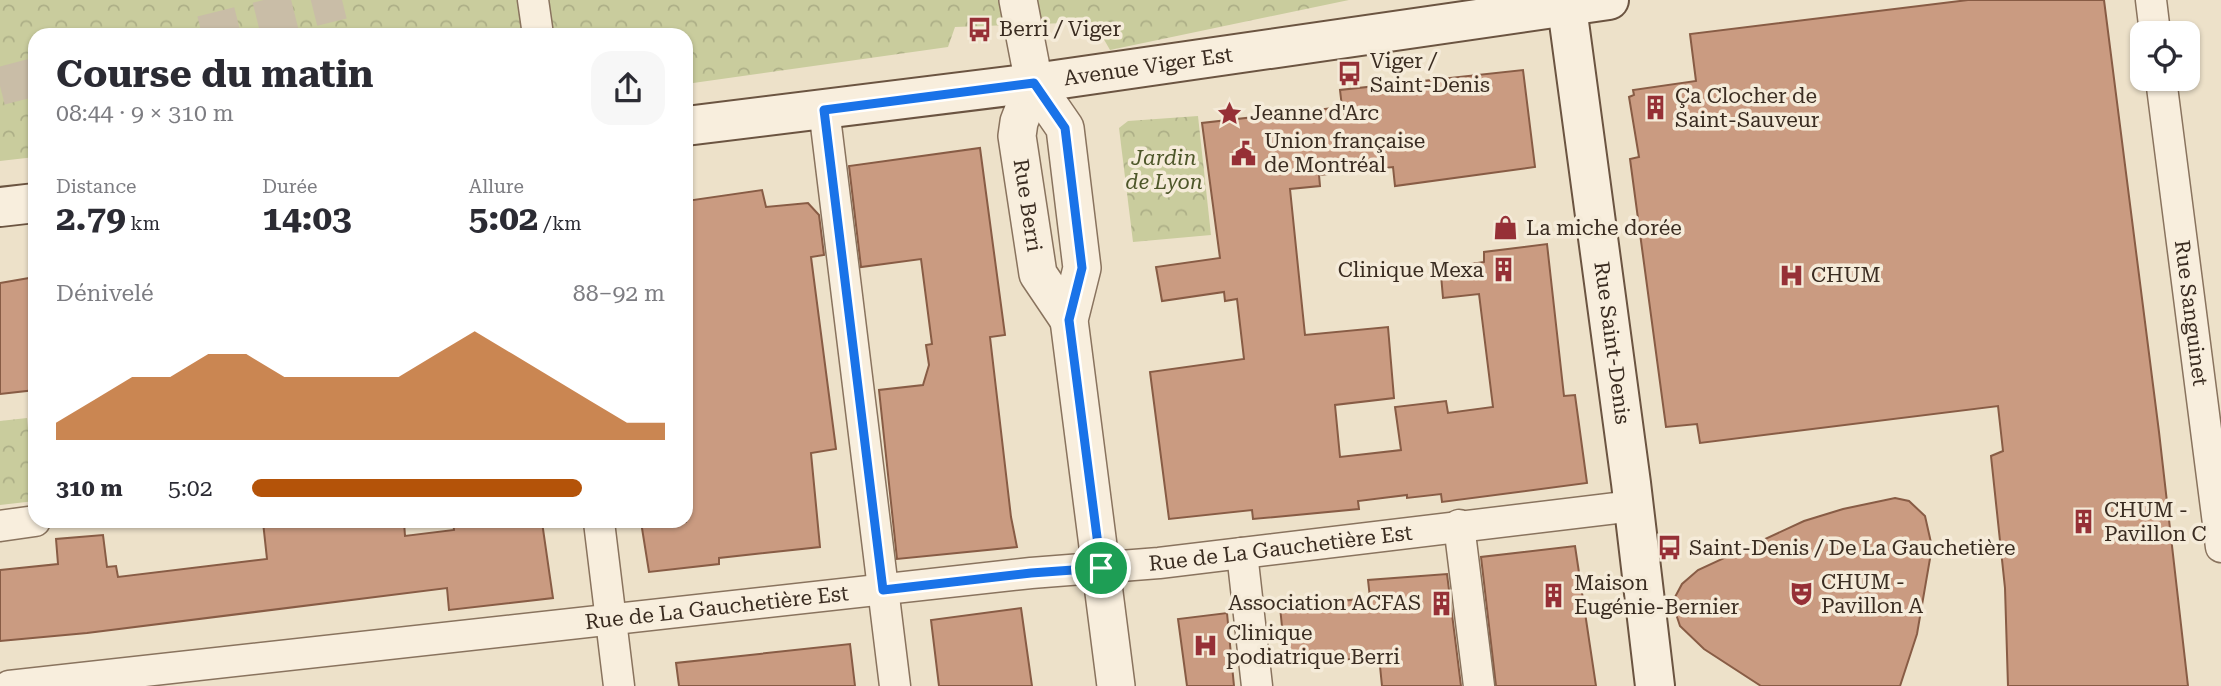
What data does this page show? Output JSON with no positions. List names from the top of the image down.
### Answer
{
  "streets": {
    "main road": ["Avenue Viger Est", "Rue Saint-Denis"],
    "street": ["Rue Berri", "Rue Sanguinet", "Rue de La Gauchetière Est"]
  },
  "crossings": [
    ["Avenue Viger Est", "Rue Berri"],
    ["Avenue Viger Est", "Rue Saint-Denis"],
    ["Rue Berri", "Rue de La Gauchetière Est"],
    ["Rue Saint-Denis", "Rue de La Gauchetière Est"]
  ],
  "parks": ["Jardin de Lyon"],
  "places": {
    "bus stop": ["Berri / Viger", "Viger / Saint-Denis", "Saint-Denis / De La Gauchetière"],
    "building": [
      "Ça Clocher de Saint-Sauveur",
      "Clinique Mexa",
      "CHUM - Pavillon C",
      "Maison Eugénie-Bernier",
      "Association ACFAS"
    ],
    "place": ["Jeanne d'Arc"],
    "public building": ["Union française de Montréal"],
    "shop": ["La miche dorée"],
    "hospital": ["CHUM", "Clinique podiatrique Berri"],
    "theatre": ["CHUM - Pavillon A"]
  },
  "page": {
    "heading": ["Course du matin", "08:44 · 9 × 310 m"],
    "stats": [
      ["Distance", "2.79 km"],
      ["Durée", "14:03"],
      ["Allure", "5:02 /km"]
    ],
    "chart": ["Dénivelé", "88–92 m"],
    "list": [
      {
        "name": "310 m",
        "note": "5:02"
      }
    ]
  }
}
